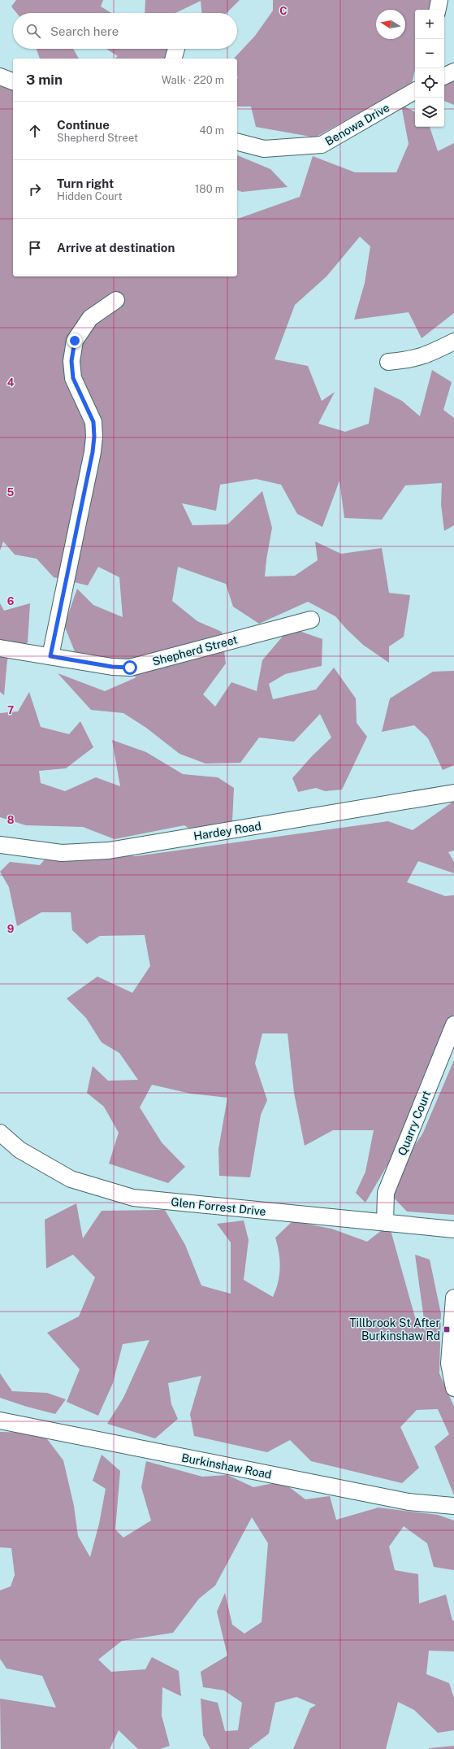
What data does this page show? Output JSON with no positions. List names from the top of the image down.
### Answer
{
  "streets": {
    "street": [
      "Benowa Drive",
      "Shepherd Street",
      "Hardey Road",
      "Quarry Court",
      "Glen Forrest Drive",
      "Burkinshaw Road"
    ]
  },
  "crossings": [
    ["Quarry Court", "Glen Forrest Drive"]
  ],
  "places": {
    "transit": ["Tillbrook St After Burkinshaw Rd"]
  },
  "north": "left",
  "page": {
    "map_buttons": ["+", "−"],
    "search": "Search here",
    "heading": ["3 min", "Walk · 220 m"],
    "list": [
      ["Continue", "Shepherd Street", "40 m"],
      ["Turn right", "Hidden Court", "180 m"],
      "Arrive at destination"
    ]
  },
  "grid": {
    "columns": ["C"],
    "rows": [
      "4",
      "5",
      "6",
      "7",
      "8",
      "9"
    ]
  }
}
